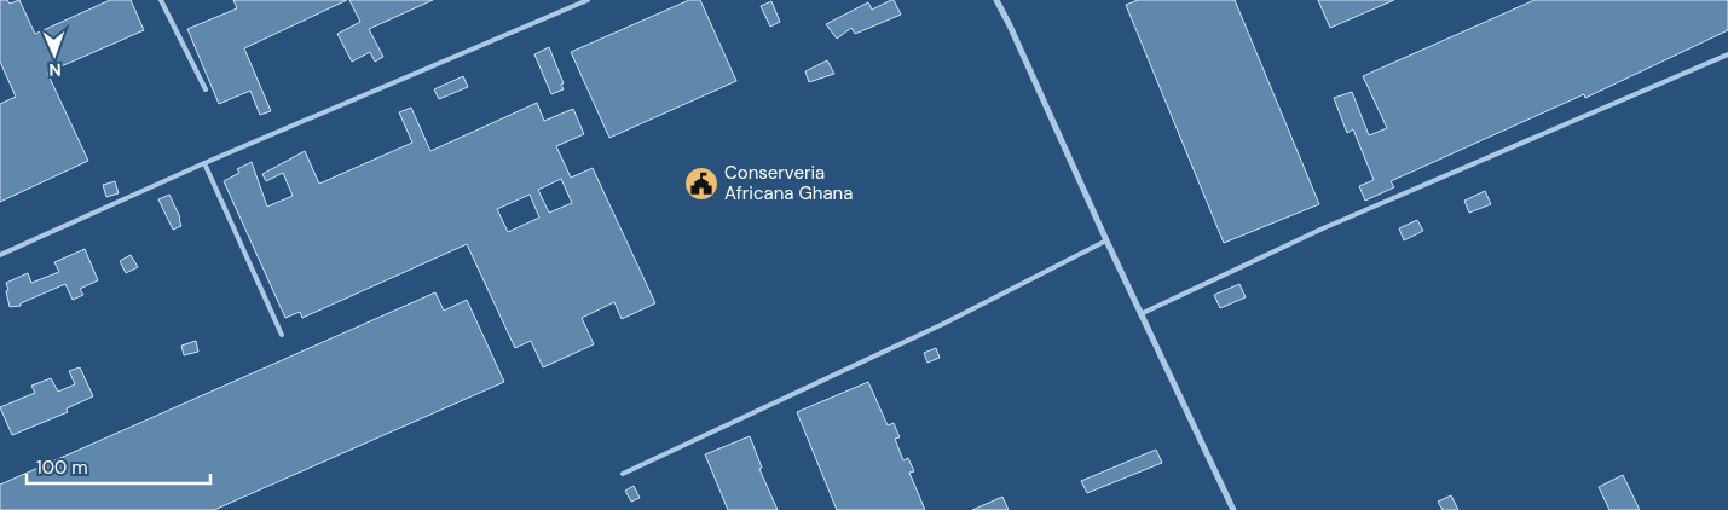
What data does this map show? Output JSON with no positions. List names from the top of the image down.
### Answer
{
  "places": {
    "public building": ["Conserveria Africana Ghana"]
  },
  "scale_bar": "100 m",
  "north": "bottom"
}
